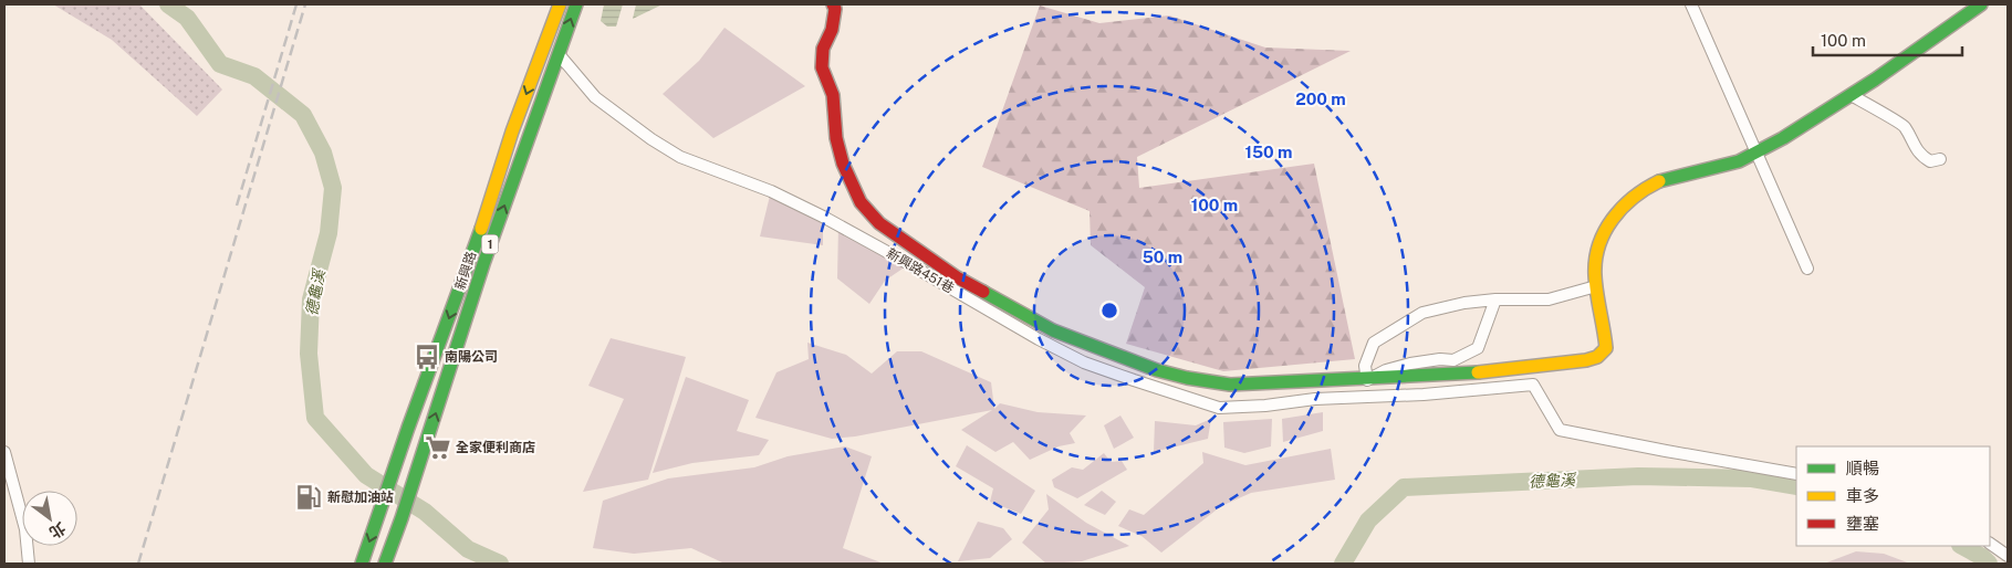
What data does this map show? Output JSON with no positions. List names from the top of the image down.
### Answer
{
  "streets": {
    "street": ["1", "新興路", "新興路451巷"]
  },
  "crossings": [
    ["新興路", "新興路451巷"]
  ],
  "water": ["德龜溪"],
  "places": {
    "bus stop": ["南陽公司"],
    "supermarket": ["全家便利商店"],
    "fuel station": ["新慰加油站"]
  },
  "legend": ["順暢", "車多", "壅塞"],
  "scale_bar": "100 m",
  "north": "bottom right",
  "rings": [
    "200 m",
    "150 m",
    "100 m",
    "50 m"
  ]
}
